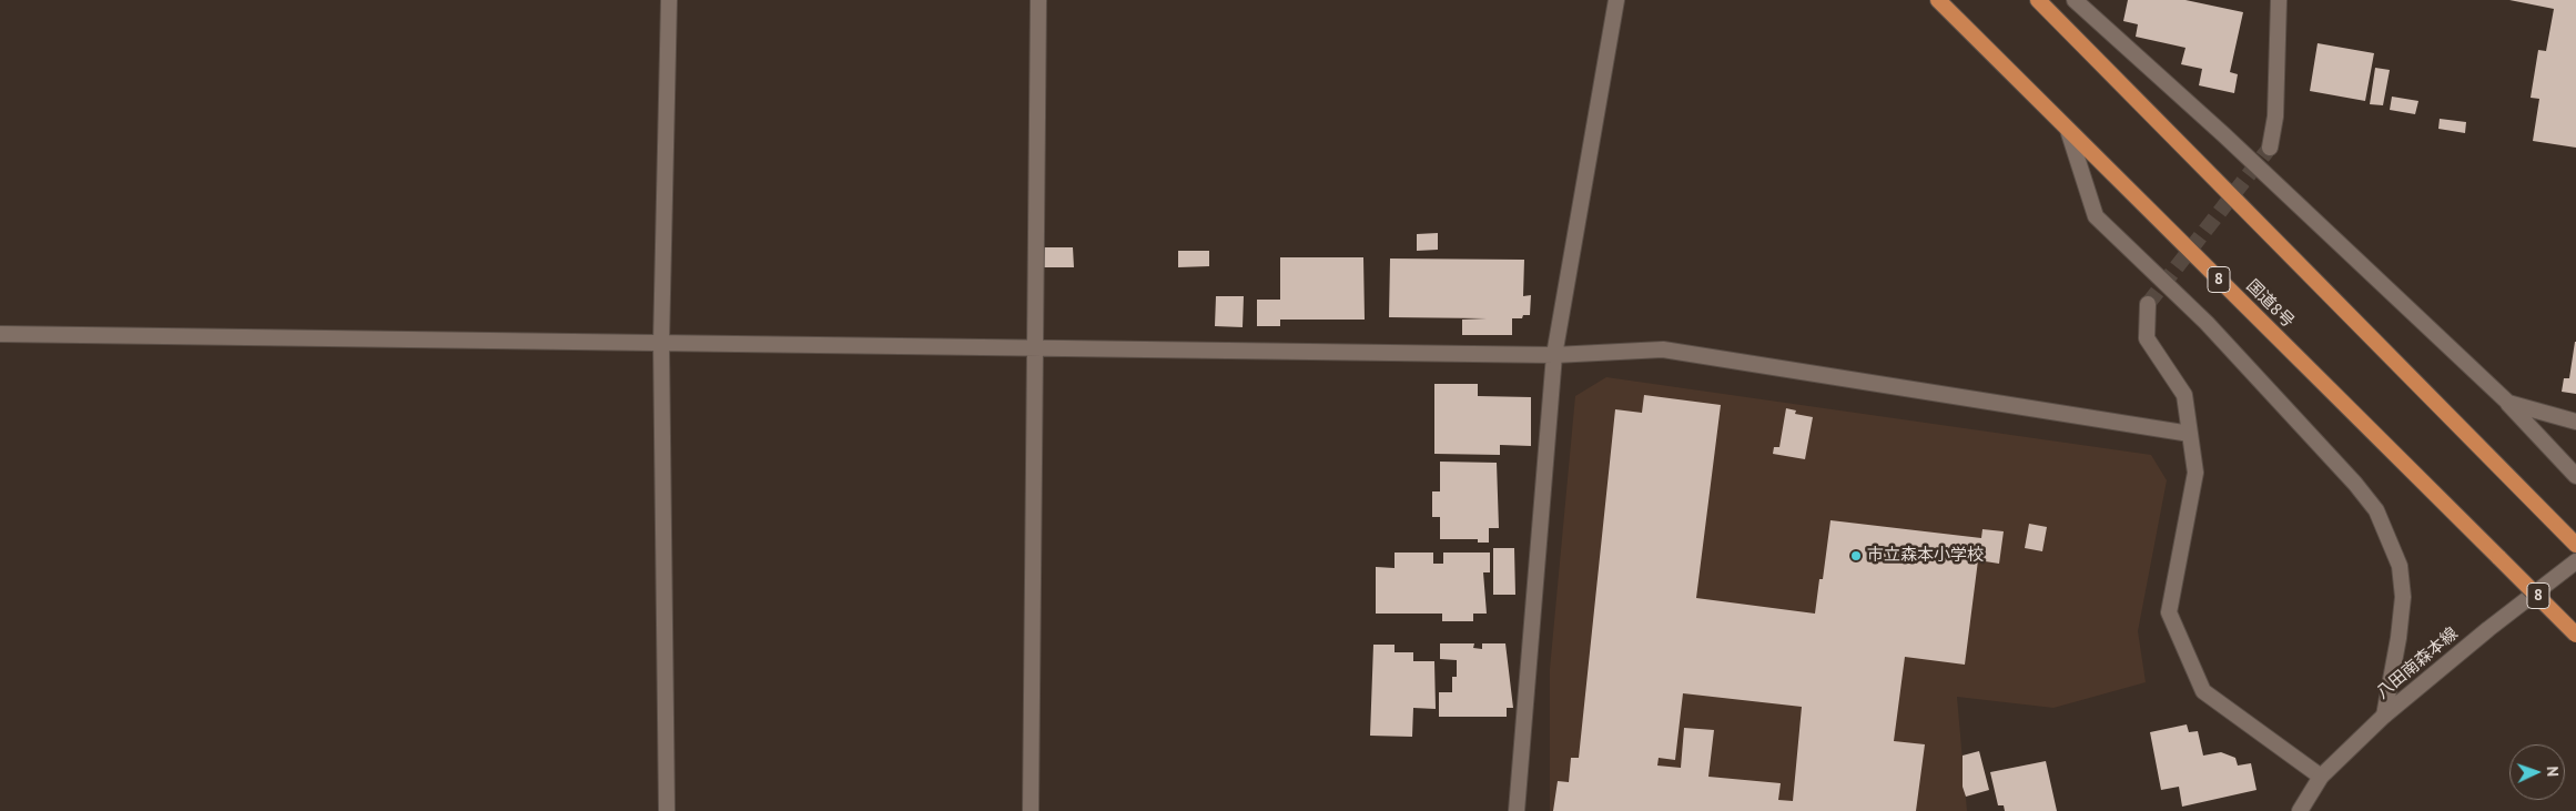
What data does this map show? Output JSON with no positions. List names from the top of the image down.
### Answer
{
  "streets": {
    "highway": ["8", "国道8号"],
    "street": ["八田南森本線"]
  },
  "places": ["市立森本小学校"],
  "north": "right"
}
